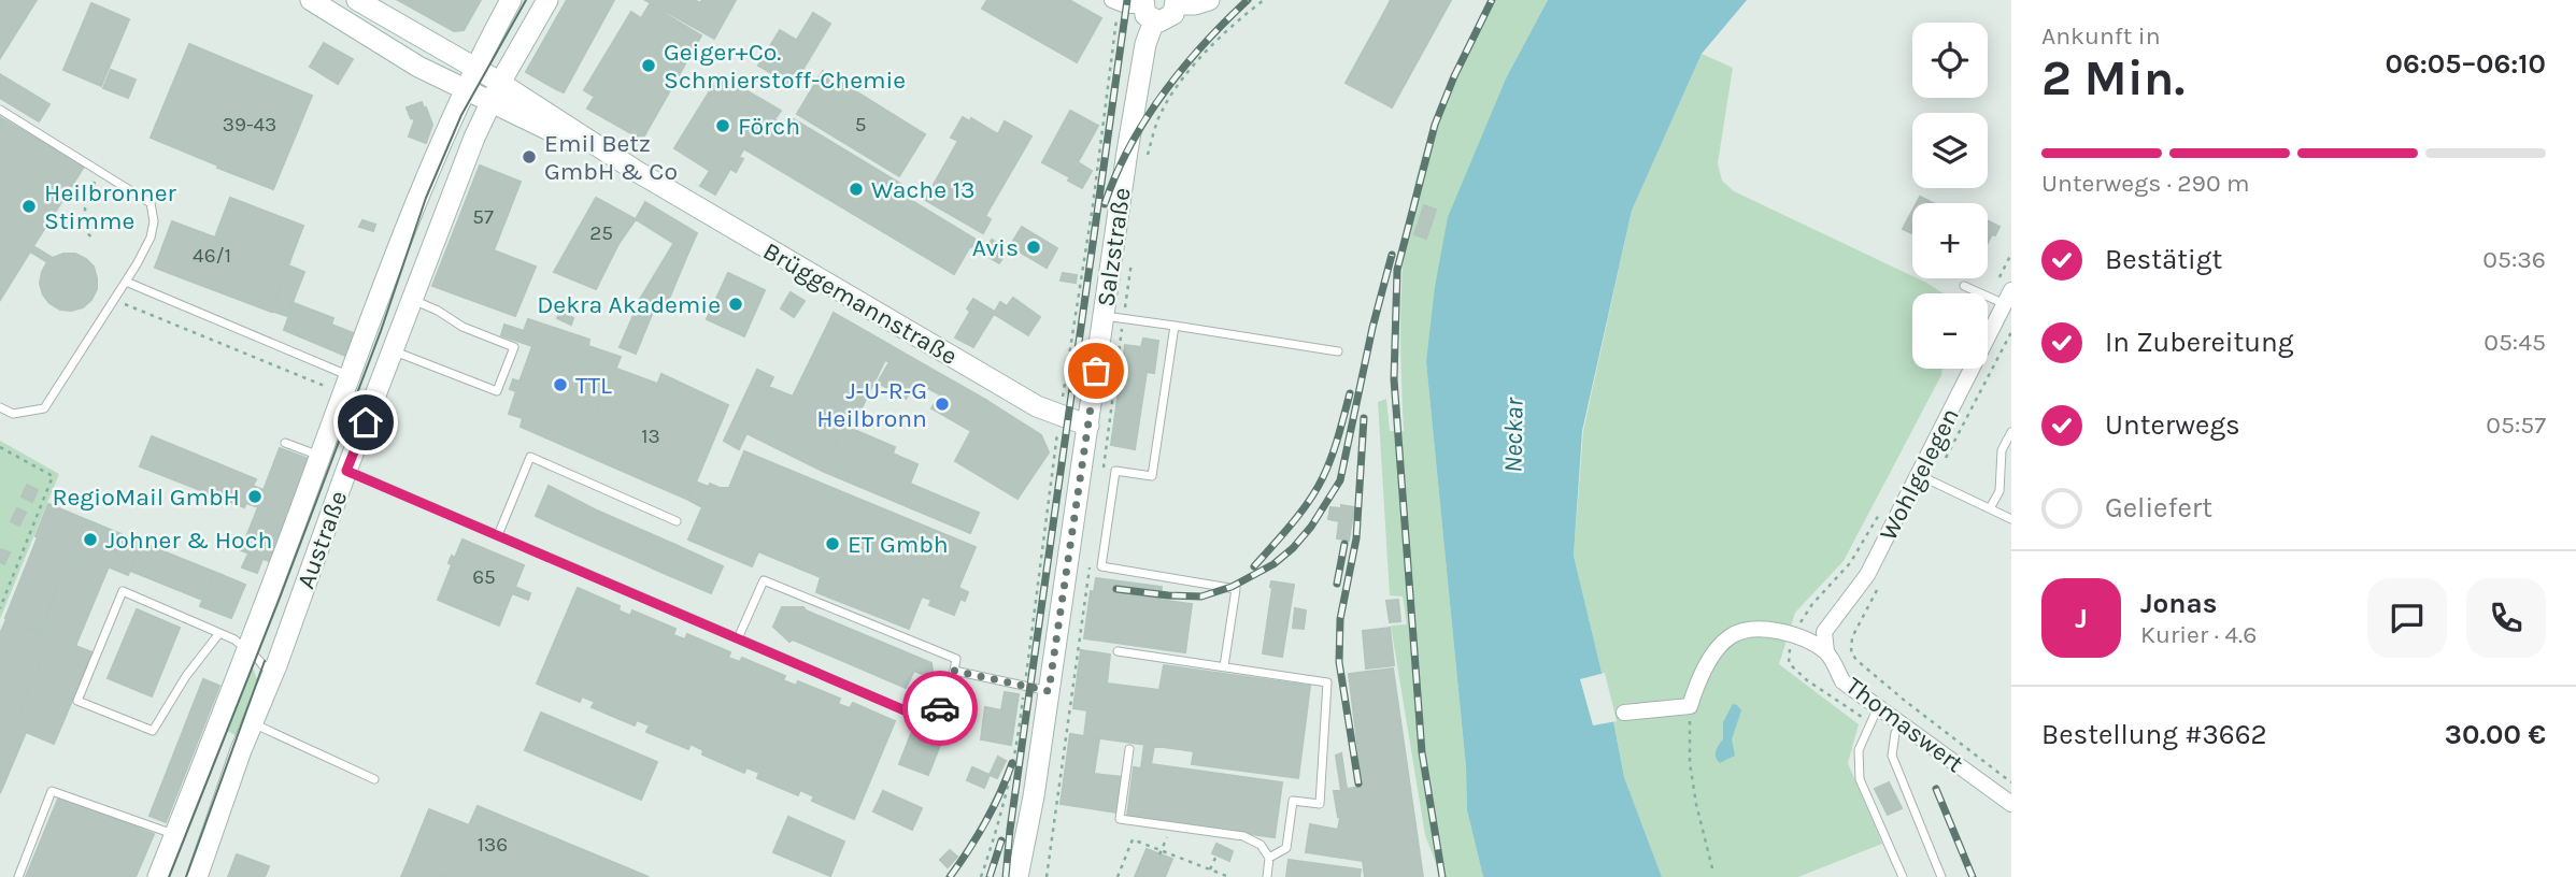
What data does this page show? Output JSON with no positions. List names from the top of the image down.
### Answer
{
  "streets": {
    "main road": ["Salzstraße", "Brüggemannstraße", "Austraße"],
    "street": ["Wohlgelegen", "Thomaswert"]
  },
  "crossings": [
    ["Salzstraße", "Brüggemannstraße"],
    ["Brüggemannstraße", "Austraße"],
    ["Wohlgelegen", "Thomaswert"]
  ],
  "water": ["Neckar"],
  "places": [
    "Geiger+Co. Schmierstoff-Chemie",
    "Förch",
    "Emil Betz GmbH & Co",
    "Wache 13",
    "Heilbronner Stimme",
    "Avis",
    "Dekra Akademie",
    "TTL",
    "J⁃U⁃R⁃G Heilbronn",
    "RegioMail GmbH",
    "Johner & Hoch",
    "ET Gmbh"
  ],
  "house_numbers": [
    "39-43",
    "5",
    "57",
    "25",
    "46/1",
    "13",
    "65",
    "136"
  ],
  "page": {
    "heading": ["2 Min.", "Ankunft in", "06:05–06:10"],
    "panel": [
      "Jonas",
      "Kurier · 4.6",
      "Bestellung #3662",
      "30.00 €"
    ],
    "map_buttons": ["+", "−"],
    "bar": "Unterwegs · 290 m",
    "list": [
      ["Bestätigt", "05:36"],
      ["In Zubereitung", "05:45"],
      ["Unterwegs", "05:57"],
      "Geliefert"
    ],
    "round": "J"
  }
}
